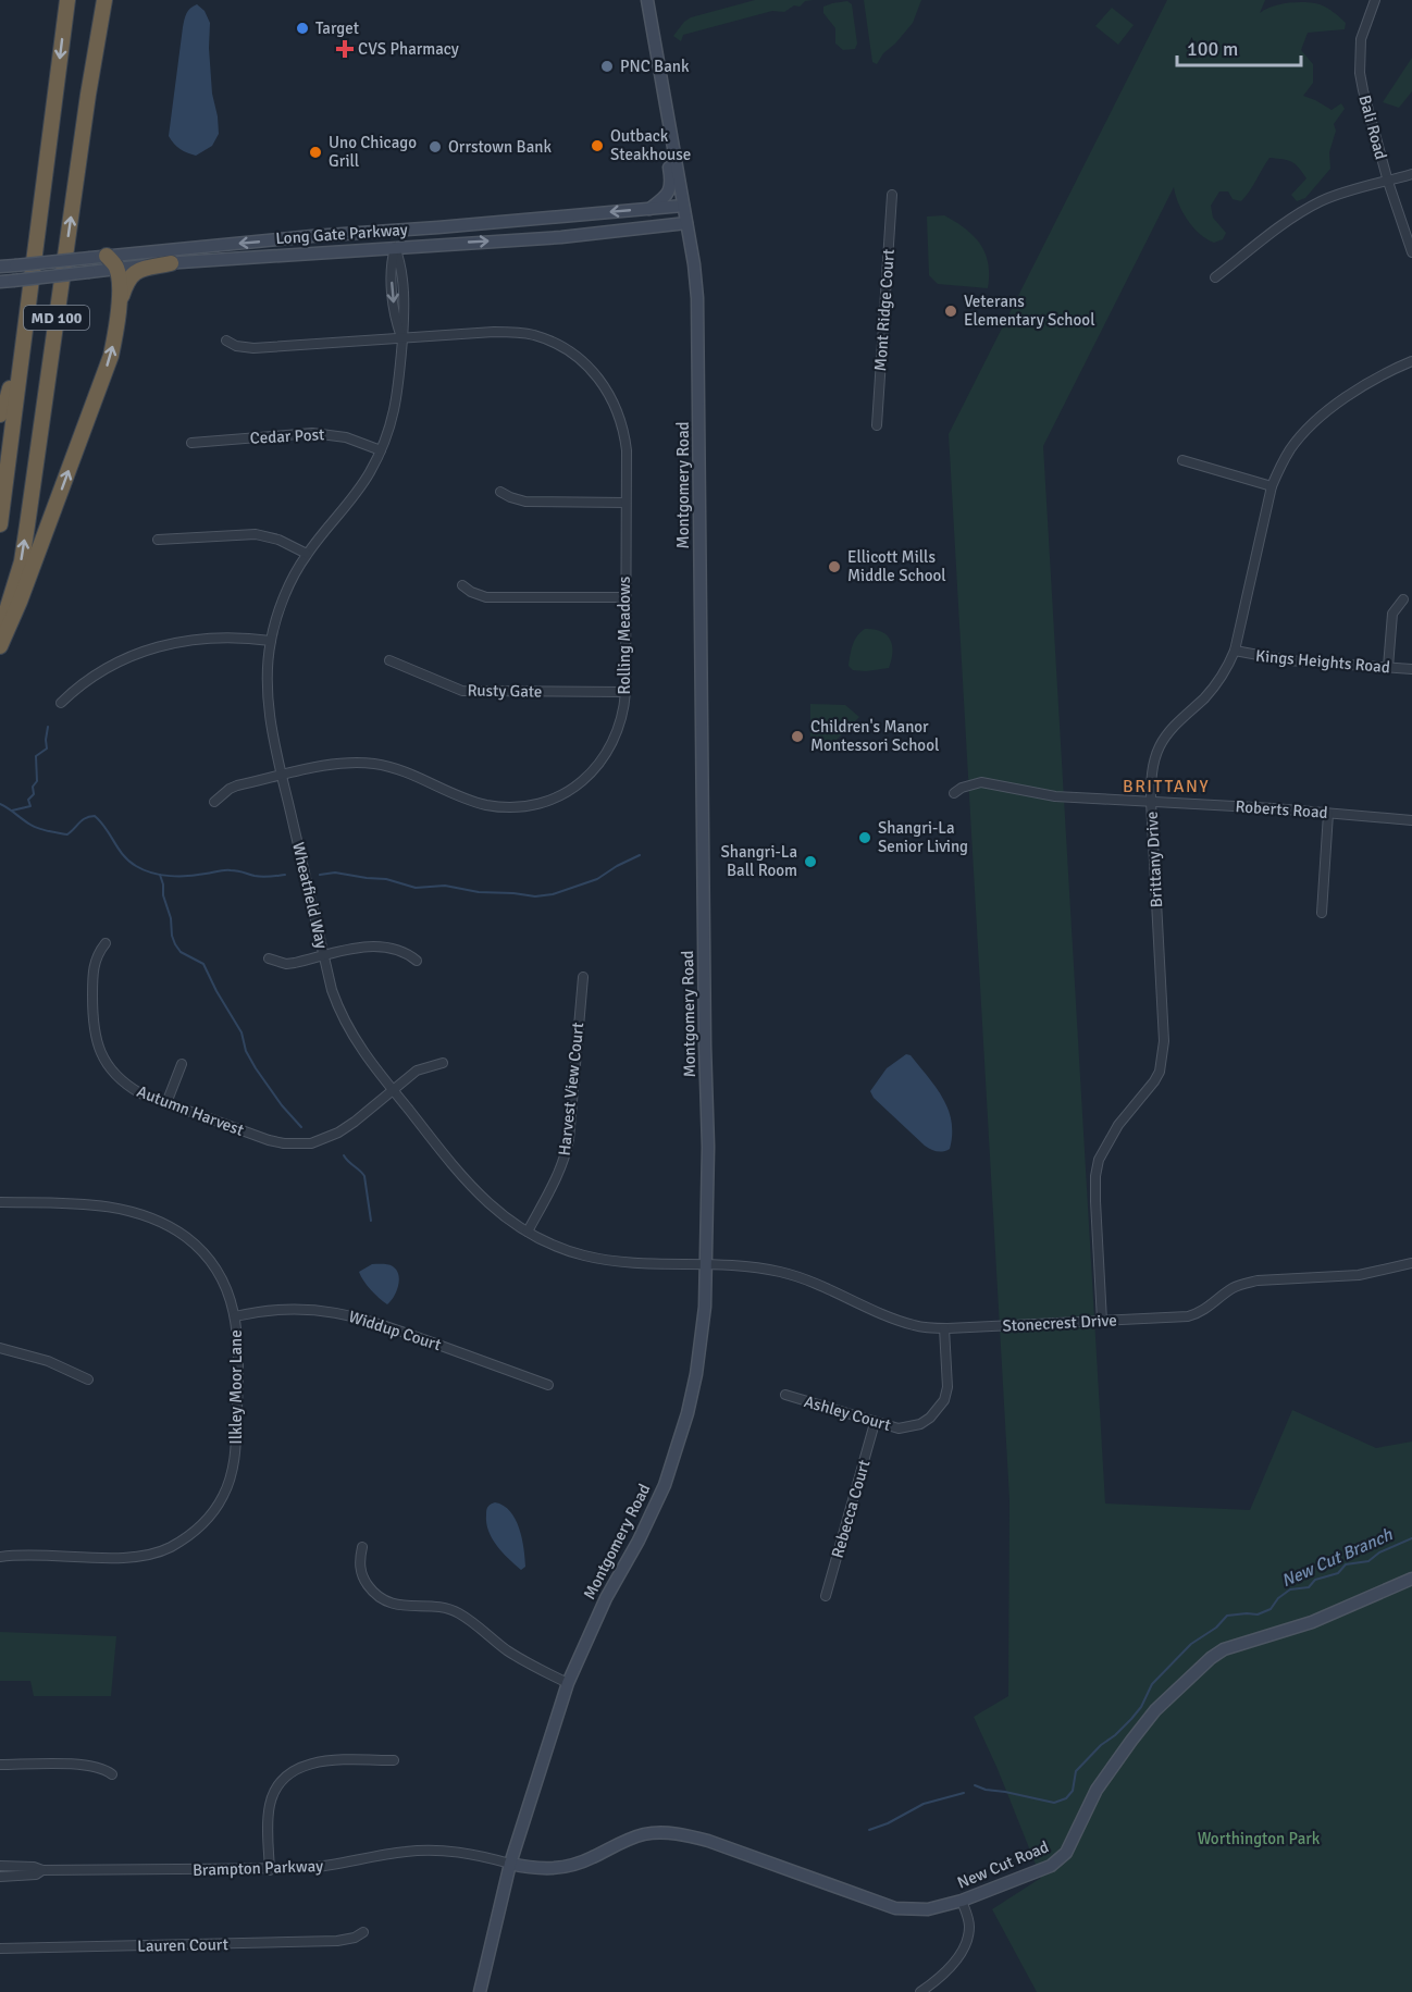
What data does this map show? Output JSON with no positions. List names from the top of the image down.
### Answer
{
  "streets": {
    "highway": ["MD 100"],
    "street": [
      "Bali Road",
      "Long Gate Parkway",
      "Mont Ridge Court",
      "Cedar Post",
      "Montgomery Road",
      "Rolling Meadows",
      "Kings Heights Road",
      "Rusty Gate",
      "Roberts Road",
      "Brittany Drive",
      "Wheatfield Way",
      "Harvest View Court",
      "Autumn Harvest",
      "Stonecrest Drive",
      "Widdup Court",
      "Ilkley Moor Lane",
      "Ashley Court",
      "Rebecca Court",
      "New Cut Road",
      "Brampton Parkway",
      "Lauren Court"
    ]
  },
  "crossings": [
    ["Long Gate Parkway", "Montgomery Road"],
    ["Long Gate Parkway", "Wheatfield Way"],
    ["Cedar Post", "Wheatfield Way"],
    ["Montgomery Road", "Wheatfield Way"],
    ["Montgomery Road", "Stonecrest Drive"],
    ["Montgomery Road", "New Cut Road"],
    ["Montgomery Road", "Brampton Parkway"],
    ["Rolling Meadows", "Rusty Gate"],
    ["Rolling Meadows", "Wheatfield Way"],
    ["Kings Heights Road", "Brittany Drive"],
    ["Roberts Road", "Brittany Drive"],
    ["Brittany Drive", "Stonecrest Drive"],
    ["Wheatfield Way", "Harvest View Court"],
    ["Wheatfield Way", "Autumn Harvest"],
    ["Wheatfield Way", "Stonecrest Drive"],
    ["Stonecrest Drive", "Ashley Court"],
    ["Widdup Court", "Ilkley Moor Lane"],
    ["Ashley Court", "Rebecca Court"],
    ["New Cut Road", "Brampton Parkway"]
  ],
  "districts": ["BRITTANY"],
  "water": ["New Cut Branch"],
  "parks": ["Worthington Park"],
  "places": {
    "other": [
      "Target",
      "PNC Bank",
      "Outback Steakhouse",
      "Orrstown Bank",
      "Uno Chicago Grill",
      "Veterans Elementary School",
      "Ellicott Mills Middle School",
      "Children's Manor Montessori School",
      "Shangri-La Senior Living",
      "Shangri-La Ball Room"
    ],
    "health": ["CVS Pharmacy"]
  },
  "scale_bar": "100 m"
}
